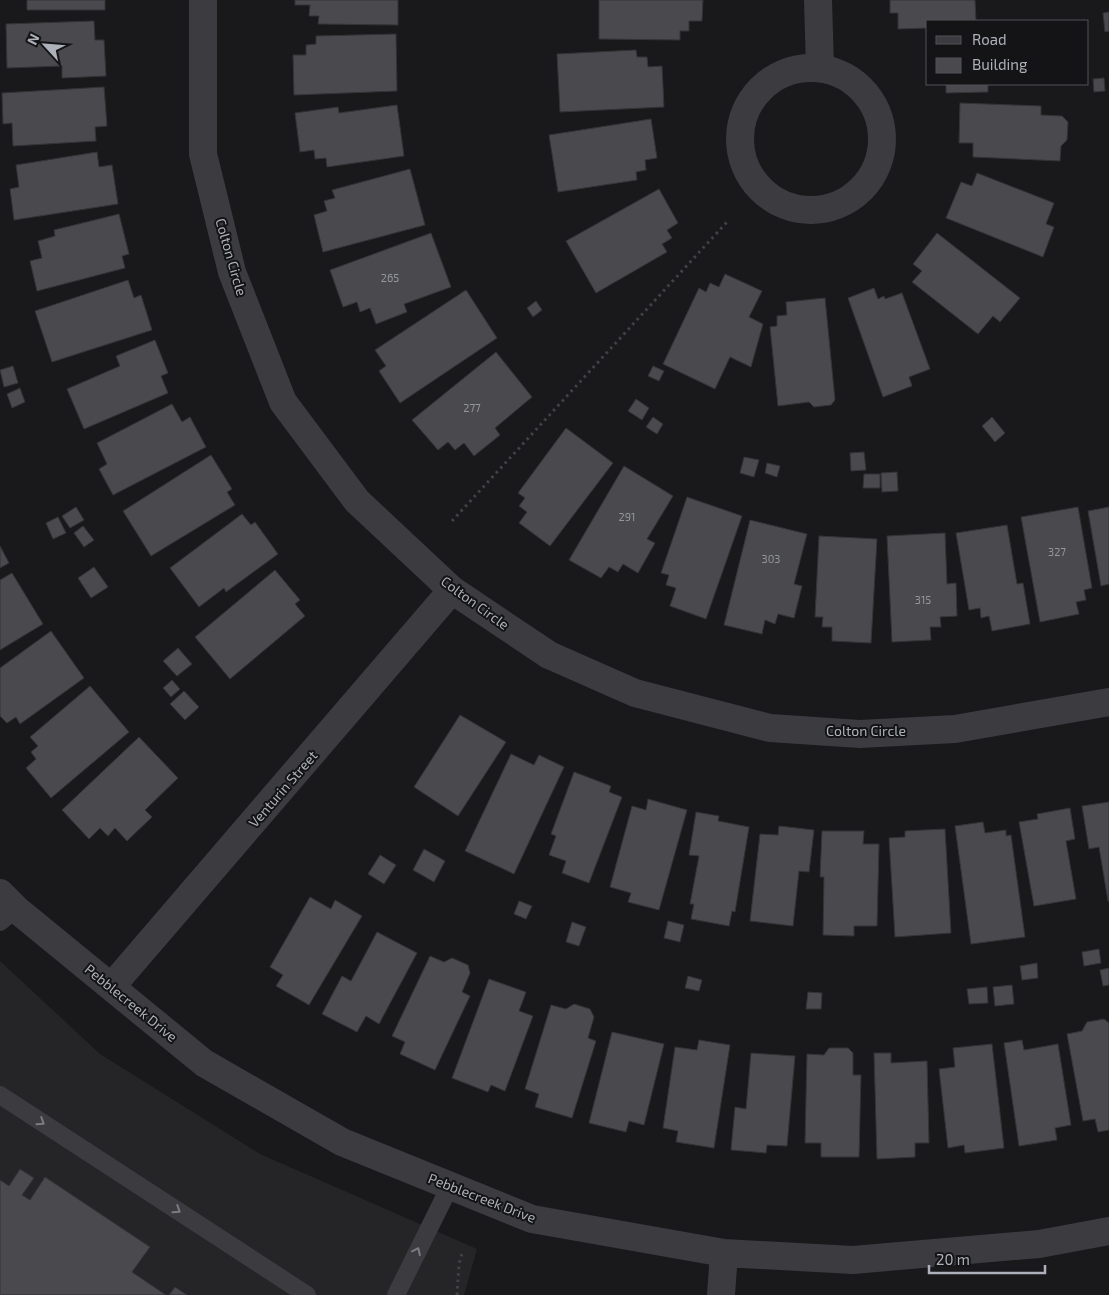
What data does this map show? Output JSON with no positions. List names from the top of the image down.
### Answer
{
  "streets": {
    "street": ["Colton Circle", "Venturin Street", "Pebblecreek Drive"]
  },
  "crossings": [
    ["Colton Circle", "Venturin Street"],
    ["Venturin Street", "Pebblecreek Drive"]
  ],
  "house_numbers": [
    "265",
    "277",
    "291",
    "327",
    "303",
    "315"
  ],
  "legend": ["Road", "Building"],
  "scale_bar": "20 m",
  "north": "top left"
}
